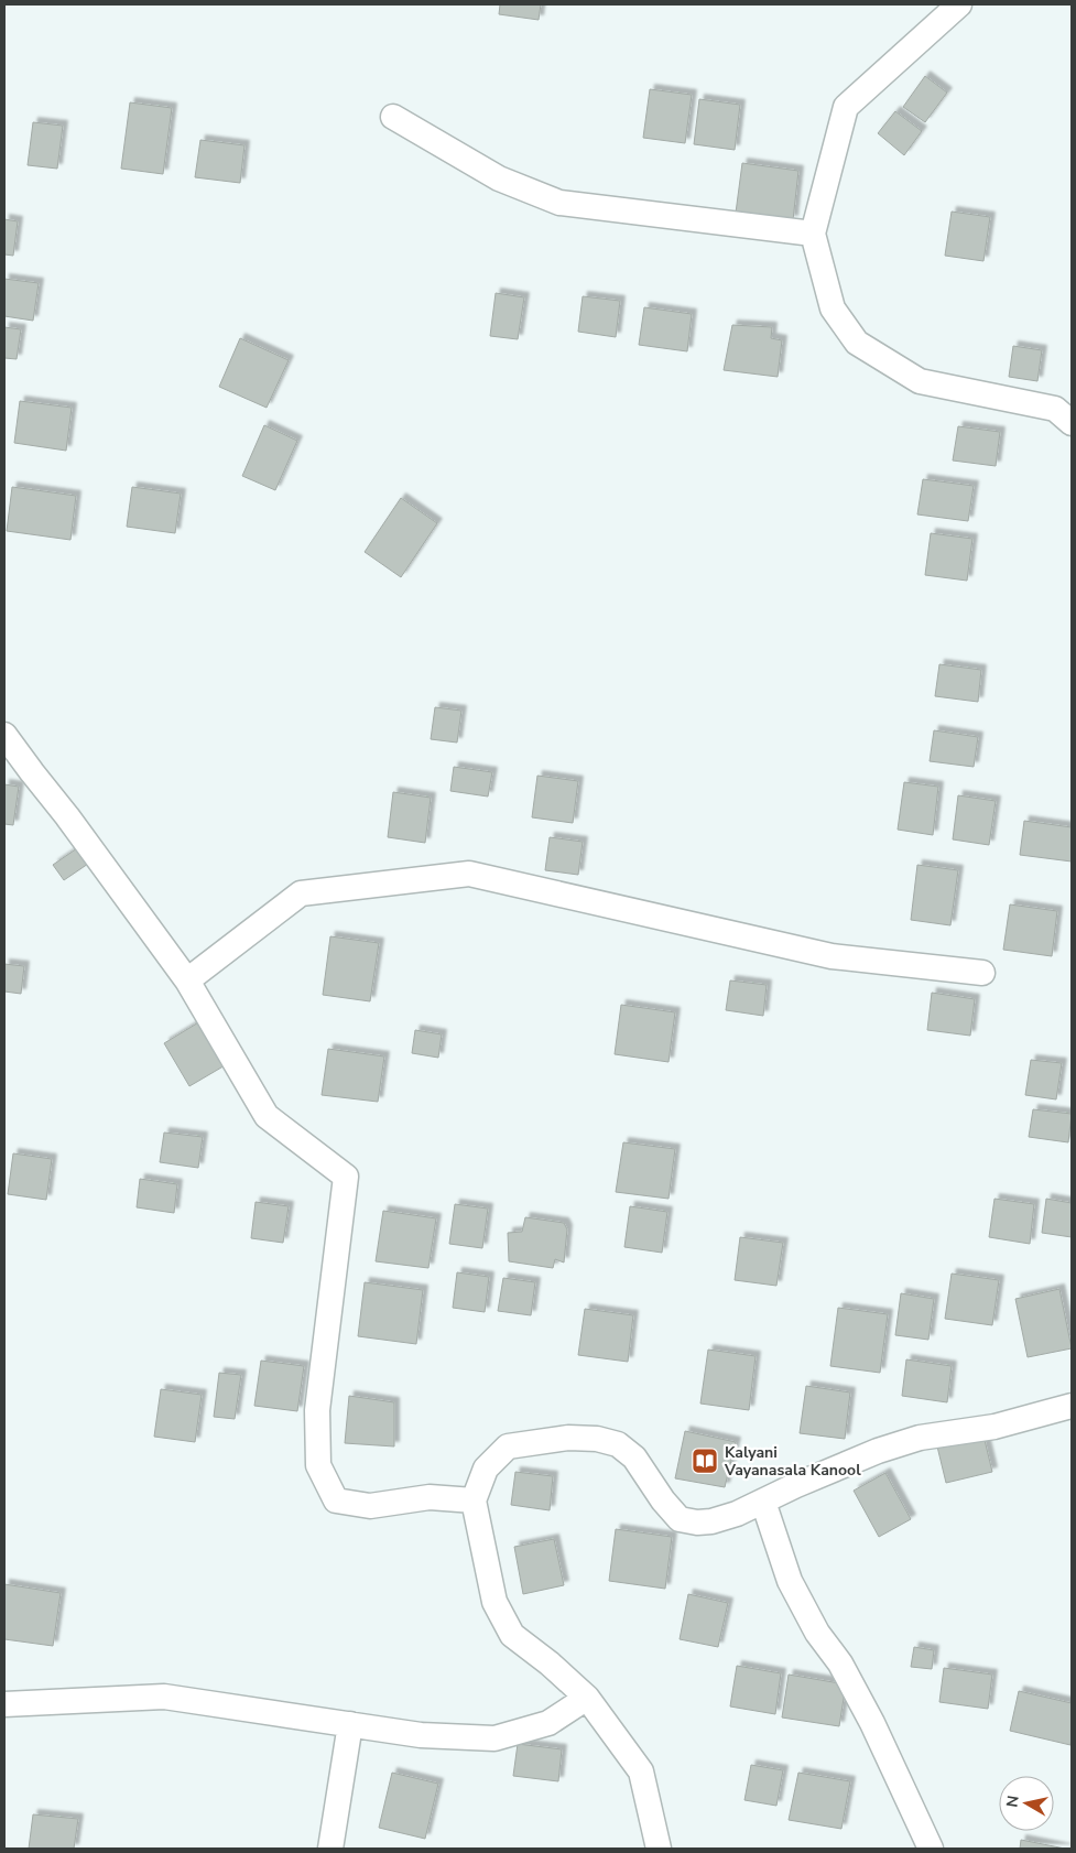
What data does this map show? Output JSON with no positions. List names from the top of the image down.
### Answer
{
  "places": {
    "library": ["Kalyani Vayanasala Kanool"]
  },
  "north": "left"
}
